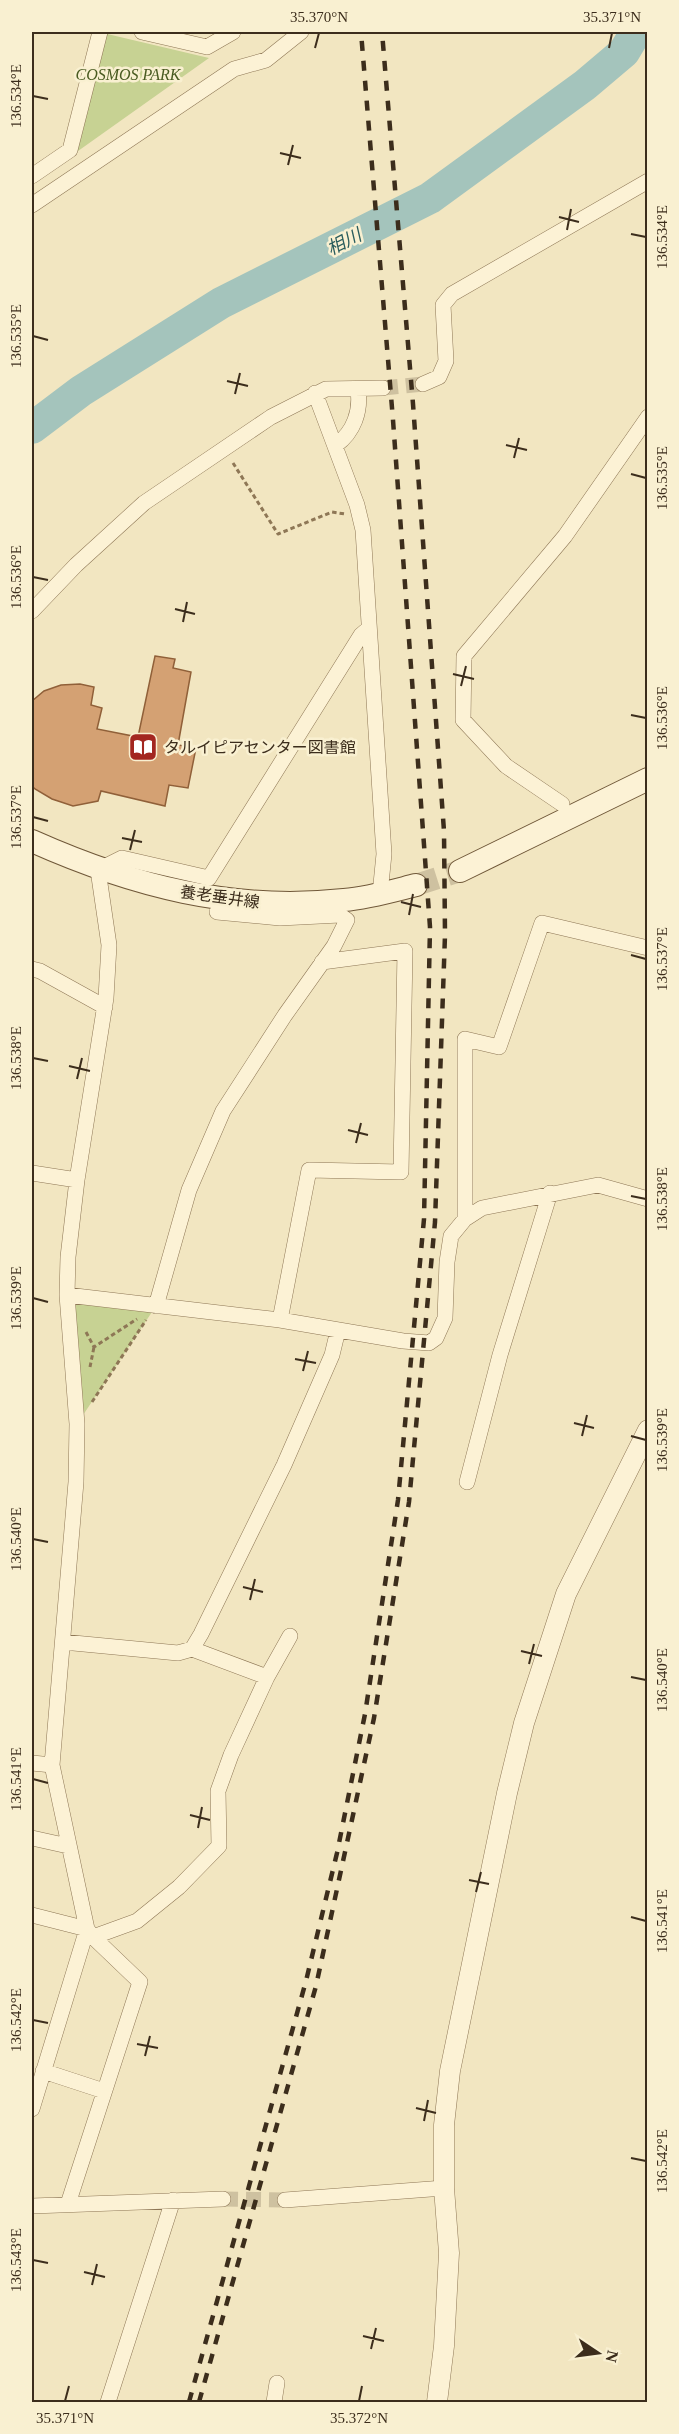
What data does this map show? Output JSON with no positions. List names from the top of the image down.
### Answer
{
  "streets": {
    "main road": ["養老垂井線"]
  },
  "water": ["相川"],
  "parks": ["COSMOS PARK"],
  "places": {
    "library": ["タルイピアセンター図書館"]
  },
  "north": "right",
  "coordinates": [
    "35.370°N",
    "35.371°N",
    "136.534°E",
    "136.535°E",
    "136.536°E",
    "136.537°E",
    "136.538°E",
    "136.539°E",
    "136.540°E",
    "136.541°E",
    "136.542°E",
    "136.543°E",
    "35.372°N"
  ]
}
